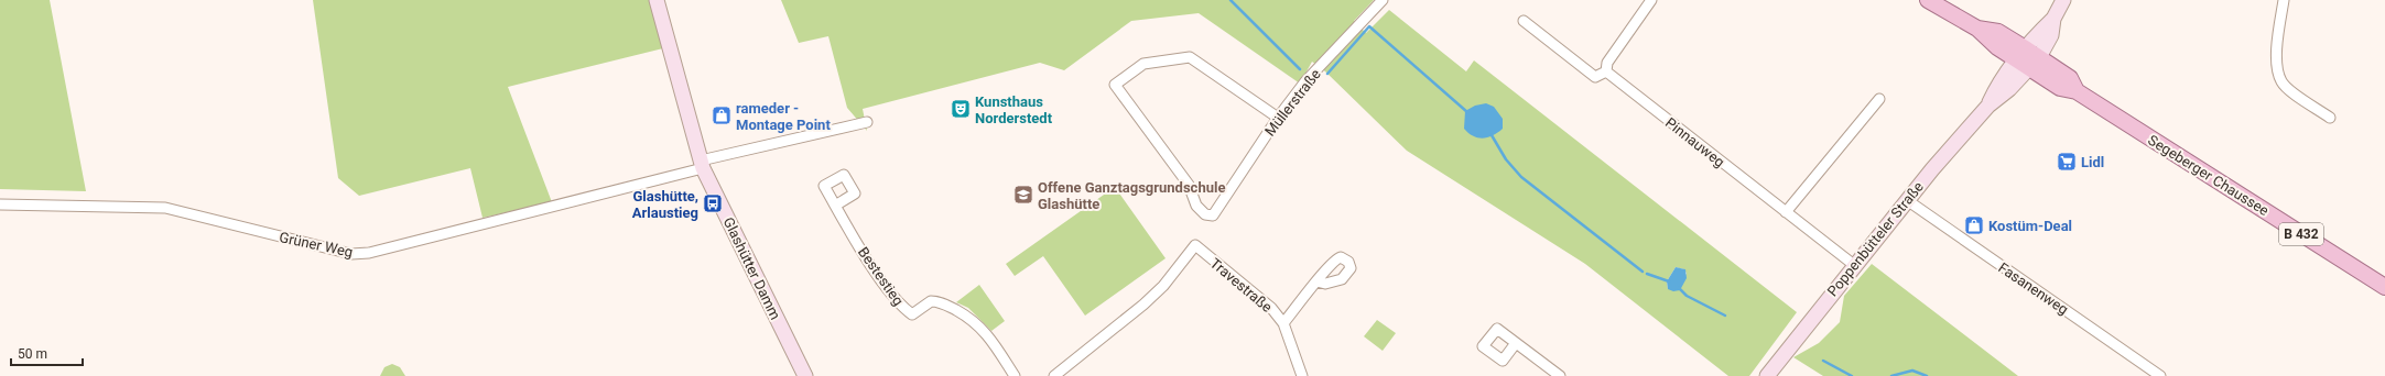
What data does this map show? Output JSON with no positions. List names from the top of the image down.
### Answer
{
  "streets": {
    "main road": [
      "Segeberger Chaussee",
      "B 432",
      "Poppenbütteler Straße",
      "Glashütter Damm"
    ],
    "street": [
      "Müllerstraße",
      "Pinnauweg",
      "Grüner Weg",
      "Bestestieg",
      "Travestraße",
      "Fasanenweg"
    ]
  },
  "crossings": [
    ["Pinnauweg", "Poppenbütteler Straße"],
    ["Segeberger Chaussee", "Poppenbütteler Straße"],
    ["Poppenbütteler Straße", "Fasanenweg"],
    ["Grüner Weg", "Glashütter Damm"]
  ],
  "places": {
    "theatre": ["Kunsthaus Norderstedt"],
    "shop": ["rameder - Montage Point", "Kostüm-Deal"],
    "supermarket": ["Lidl"],
    "school or university": ["Offene Ganztagsgrundschule Glashütte"],
    "bus stop": ["Glashütte, Arlaustieg"]
  },
  "scale_bar": "50 m"
}
